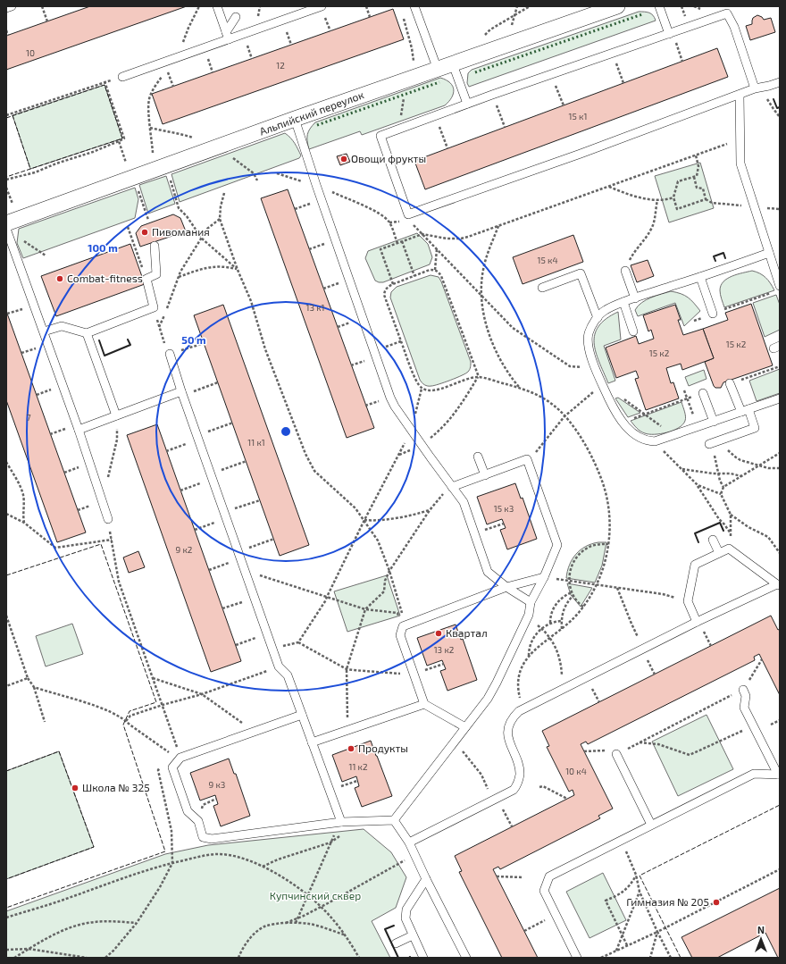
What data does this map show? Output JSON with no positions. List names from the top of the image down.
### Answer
{
  "streets": {
    "street": ["Альпийский переулок"]
  },
  "parks": ["Купчинский сквер"],
  "places": [
    "Овощи фрукты",
    "Пивомания",
    "Combat-fitness",
    "Квартал",
    "Продукты",
    "Школа № 325",
    "Гимназия № 205"
  ],
  "house_numbers": [
    "10",
    "12",
    "15 к1",
    "15 к4",
    "13 к1",
    "15 к2",
    "15 к2",
    "7",
    "11 к1",
    "15 к3",
    "9 к2",
    "13 к2",
    "11 к2",
    "10 к4",
    "9 к3"
  ],
  "north": "top",
  "rings": ["100 m", "50 m"]
}
